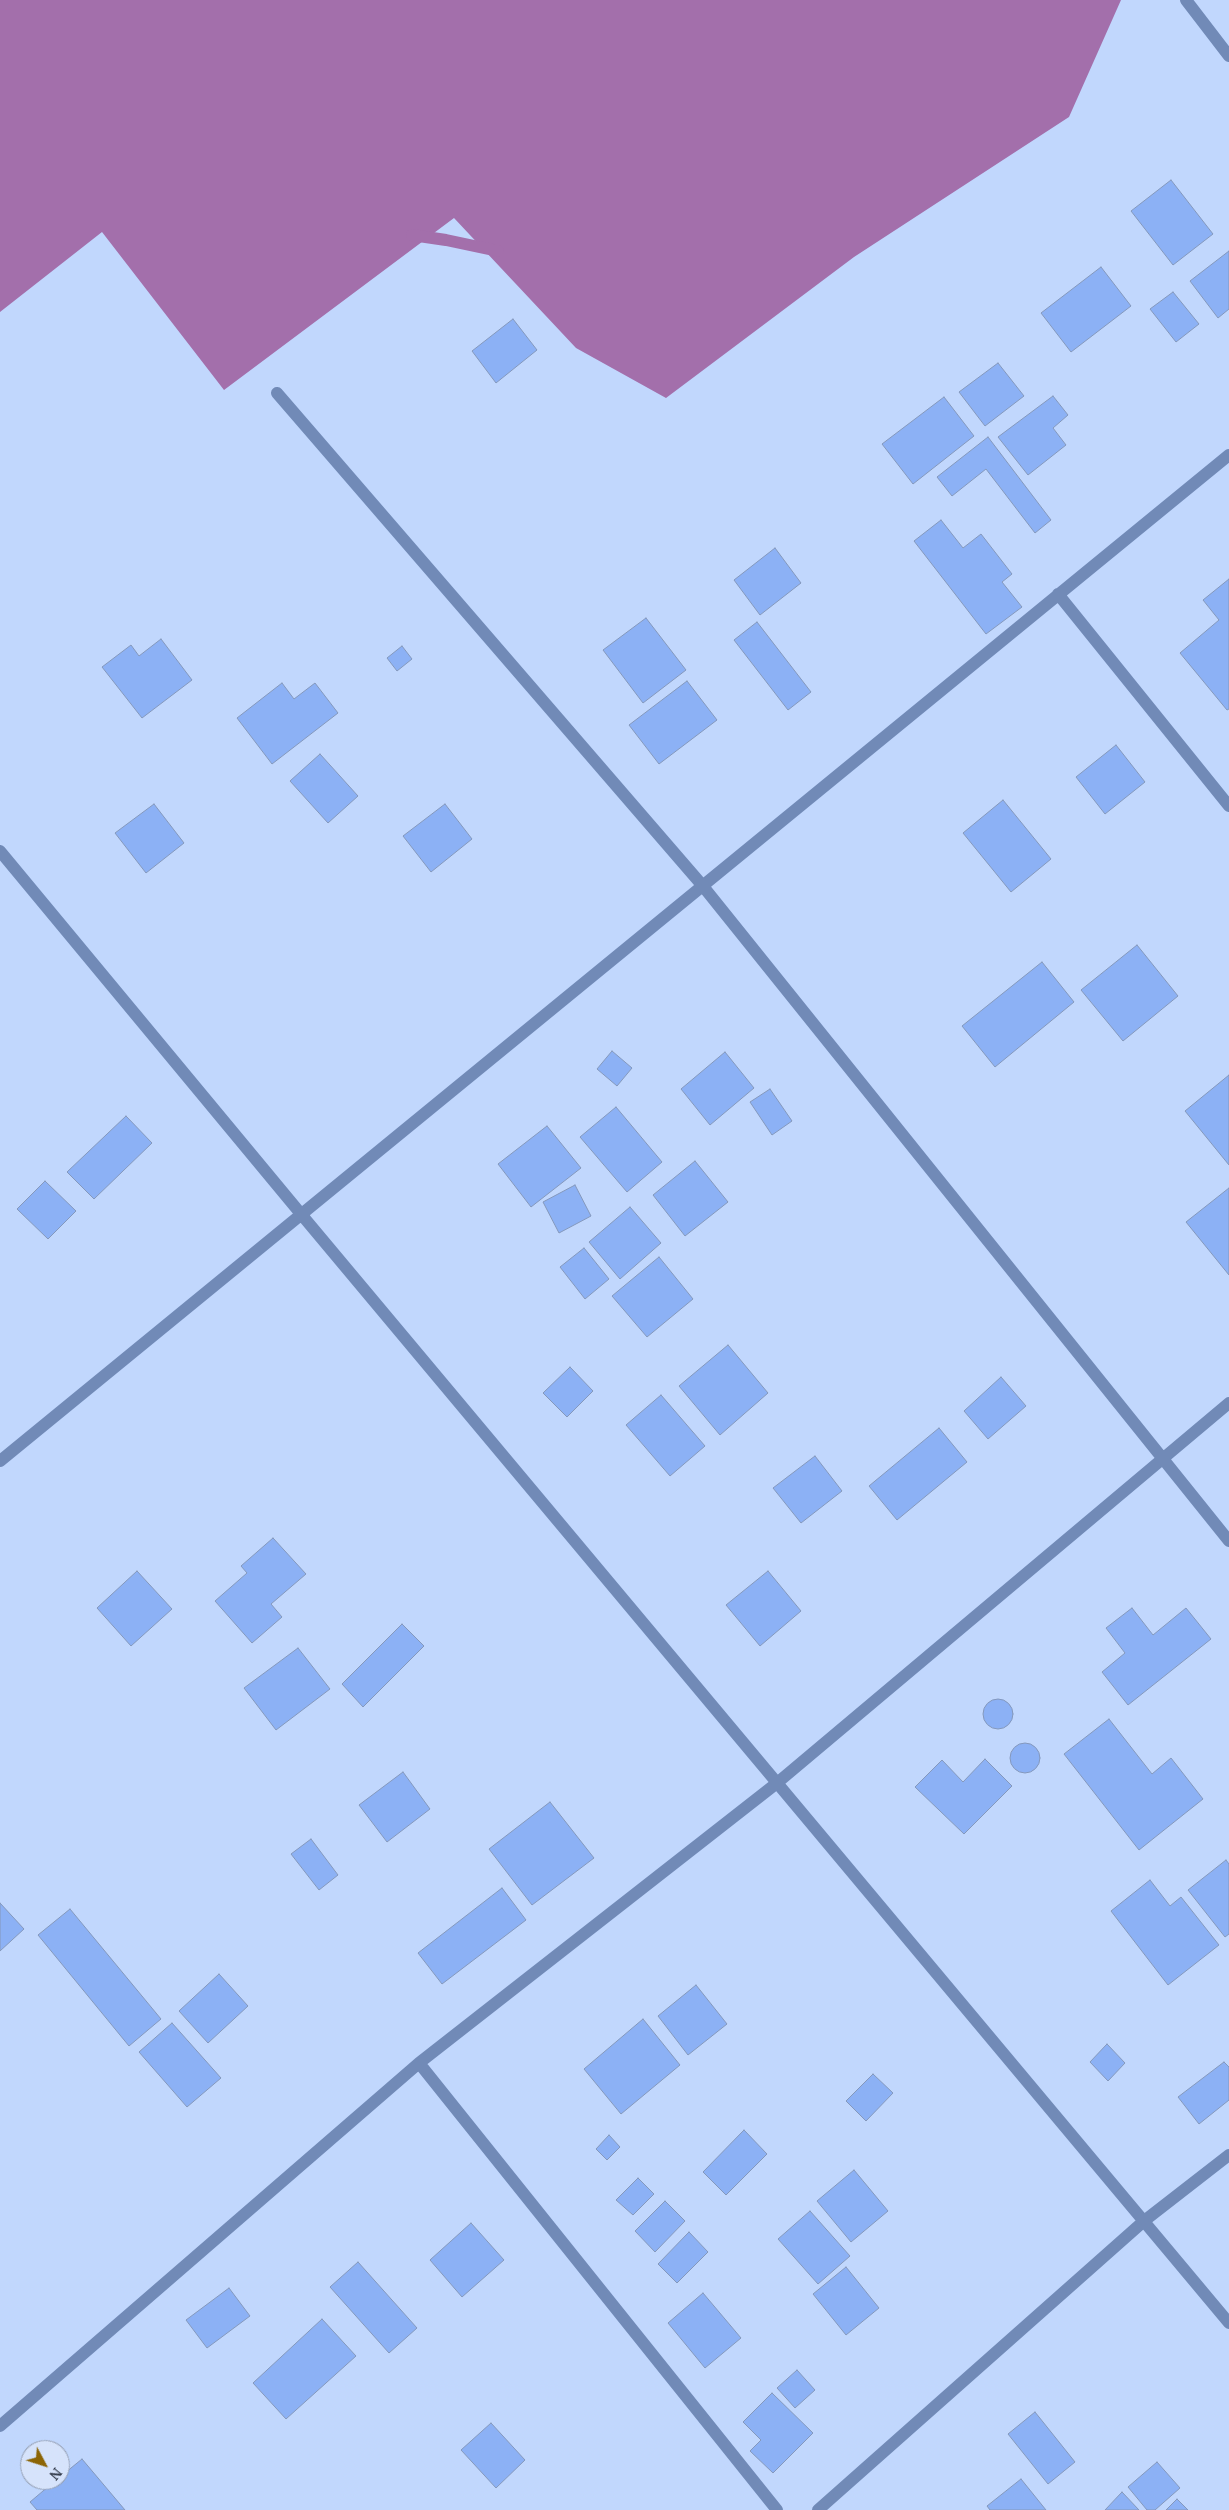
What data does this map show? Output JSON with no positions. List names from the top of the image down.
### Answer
{
  "north": "bottom right"
}
